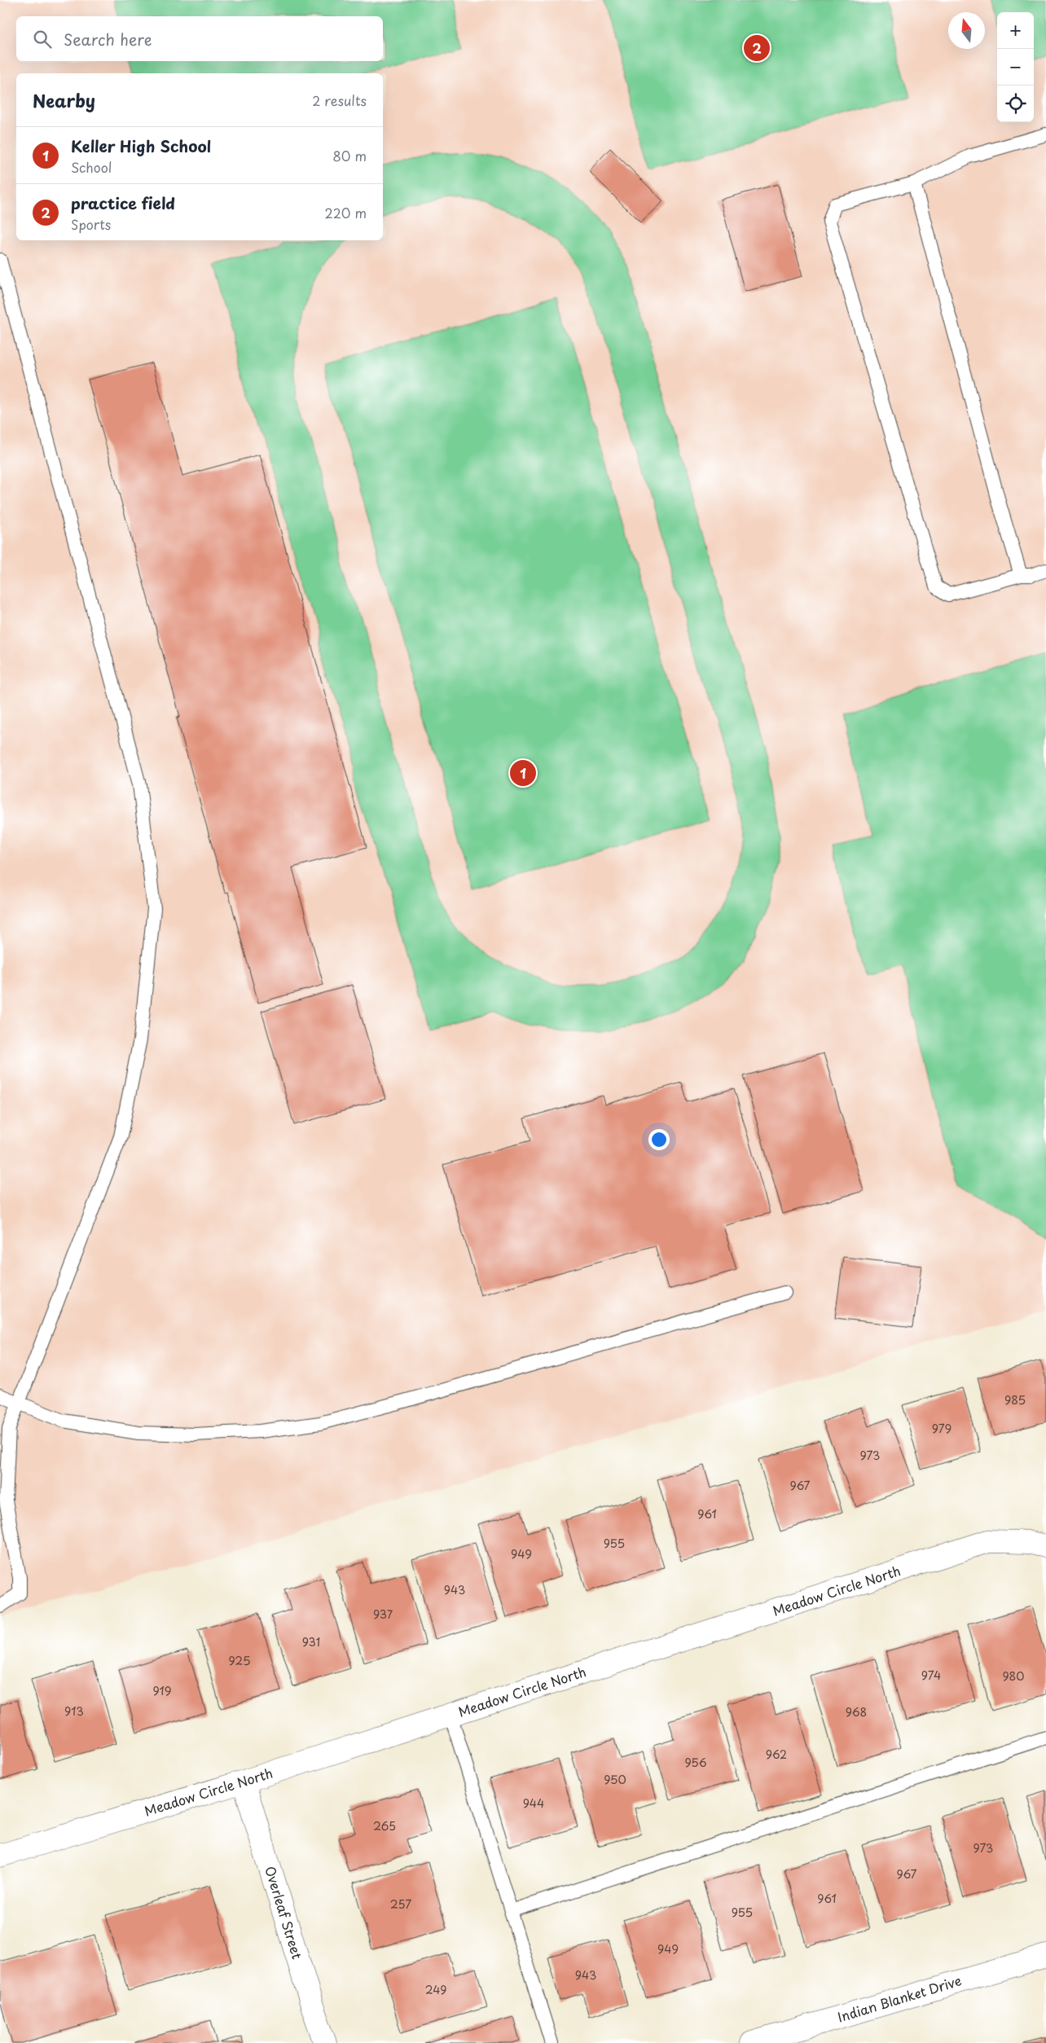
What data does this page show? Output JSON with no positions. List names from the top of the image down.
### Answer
{
  "streets": {
    "street": ["Meadow Circle North", "Overleaf Street", "Indian Blanket Drive"]
  },
  "crossings": [
    ["Meadow Circle North", "Overleaf Street"]
  ],
  "house_numbers": [
    "985",
    "979",
    "973",
    "967",
    "961",
    "955",
    "949",
    "943",
    "937",
    "931",
    "925",
    "974",
    "980",
    "919",
    "913",
    "968",
    "962",
    "956",
    "950",
    "944",
    "265",
    "973",
    "967",
    "961",
    "257",
    "955",
    "949",
    "943",
    "249"
  ],
  "north": "top",
  "page": {
    "map_buttons": ["+", "−"],
    "search": "Search here",
    "pins": ["2", "1"],
    "heading": ["Nearby", "2 results"],
    "list": [
      {
        "mark": "1",
        "name": "Keller High School",
        "note": "School",
        "value": "80 m"
      },
      {
        "mark": "2",
        "name": "practice field",
        "note": "Sports",
        "value": "220 m"
      }
    ]
  }
}
